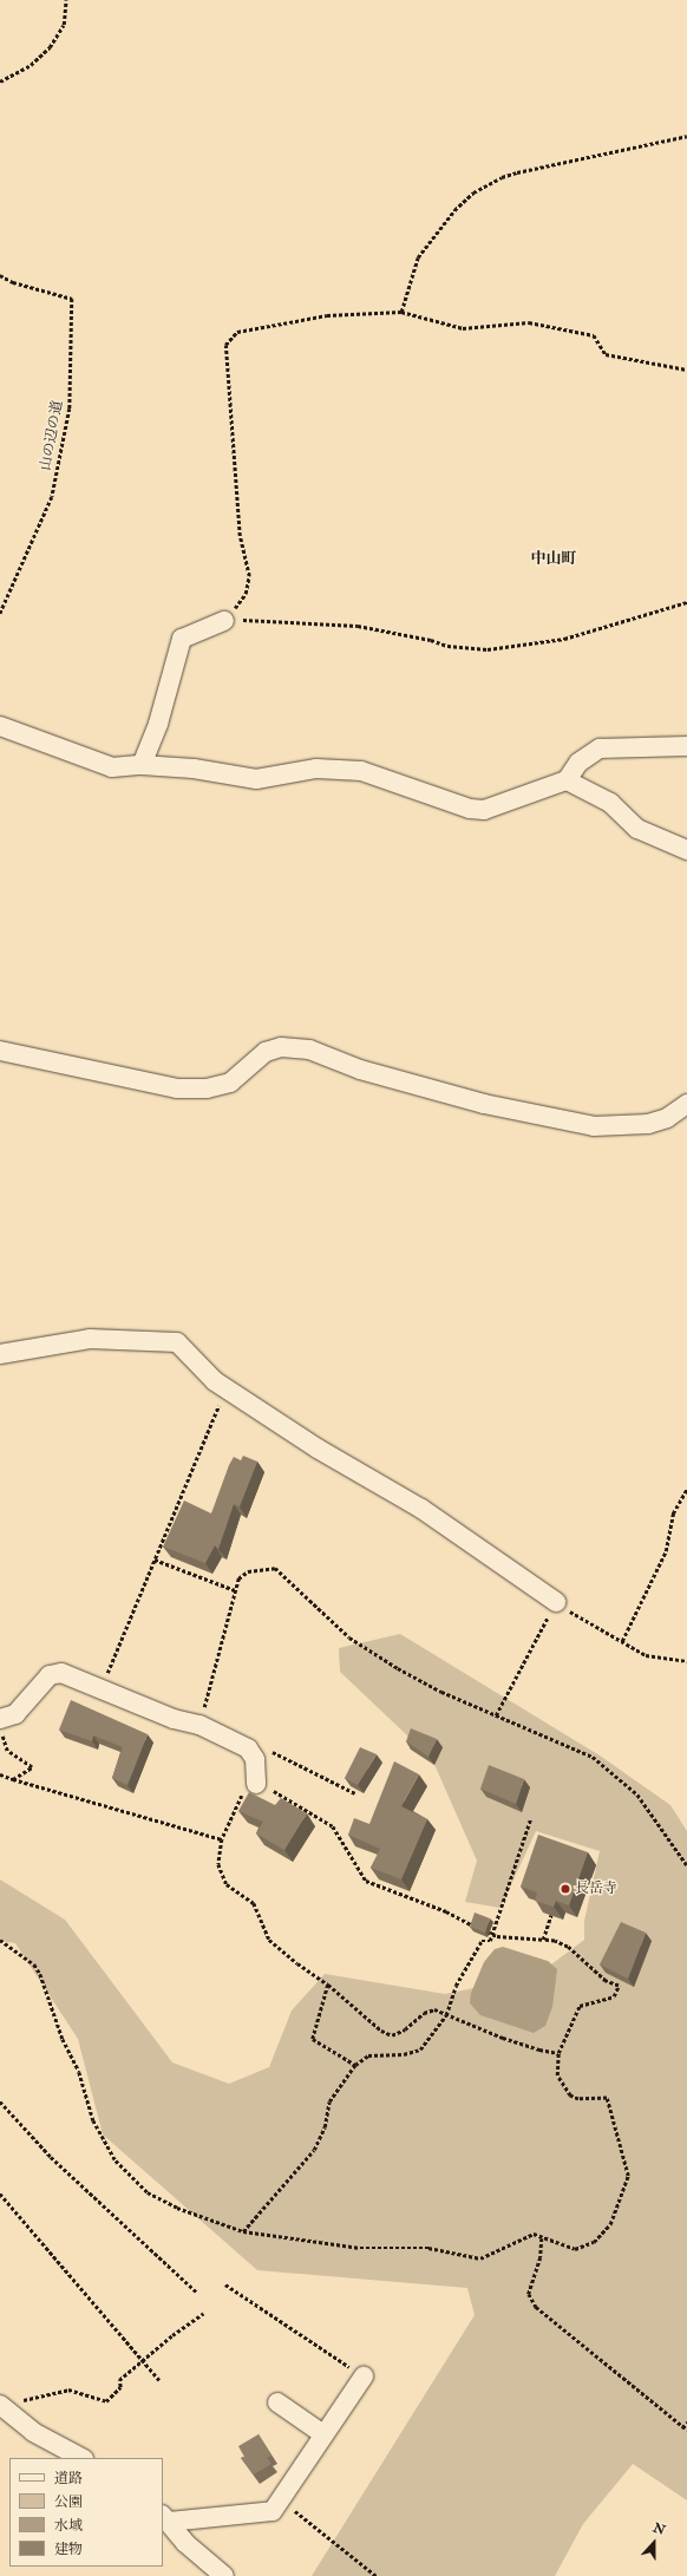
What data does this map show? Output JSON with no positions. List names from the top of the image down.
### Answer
{
  "streets": {
    "path": ["山の辺の道"]
  },
  "districts": ["中山町"],
  "places": ["長岳寺"],
  "legend": [
    "道路",
    "公園",
    "水域",
    "建物"
  ],
  "north": "top"
}
